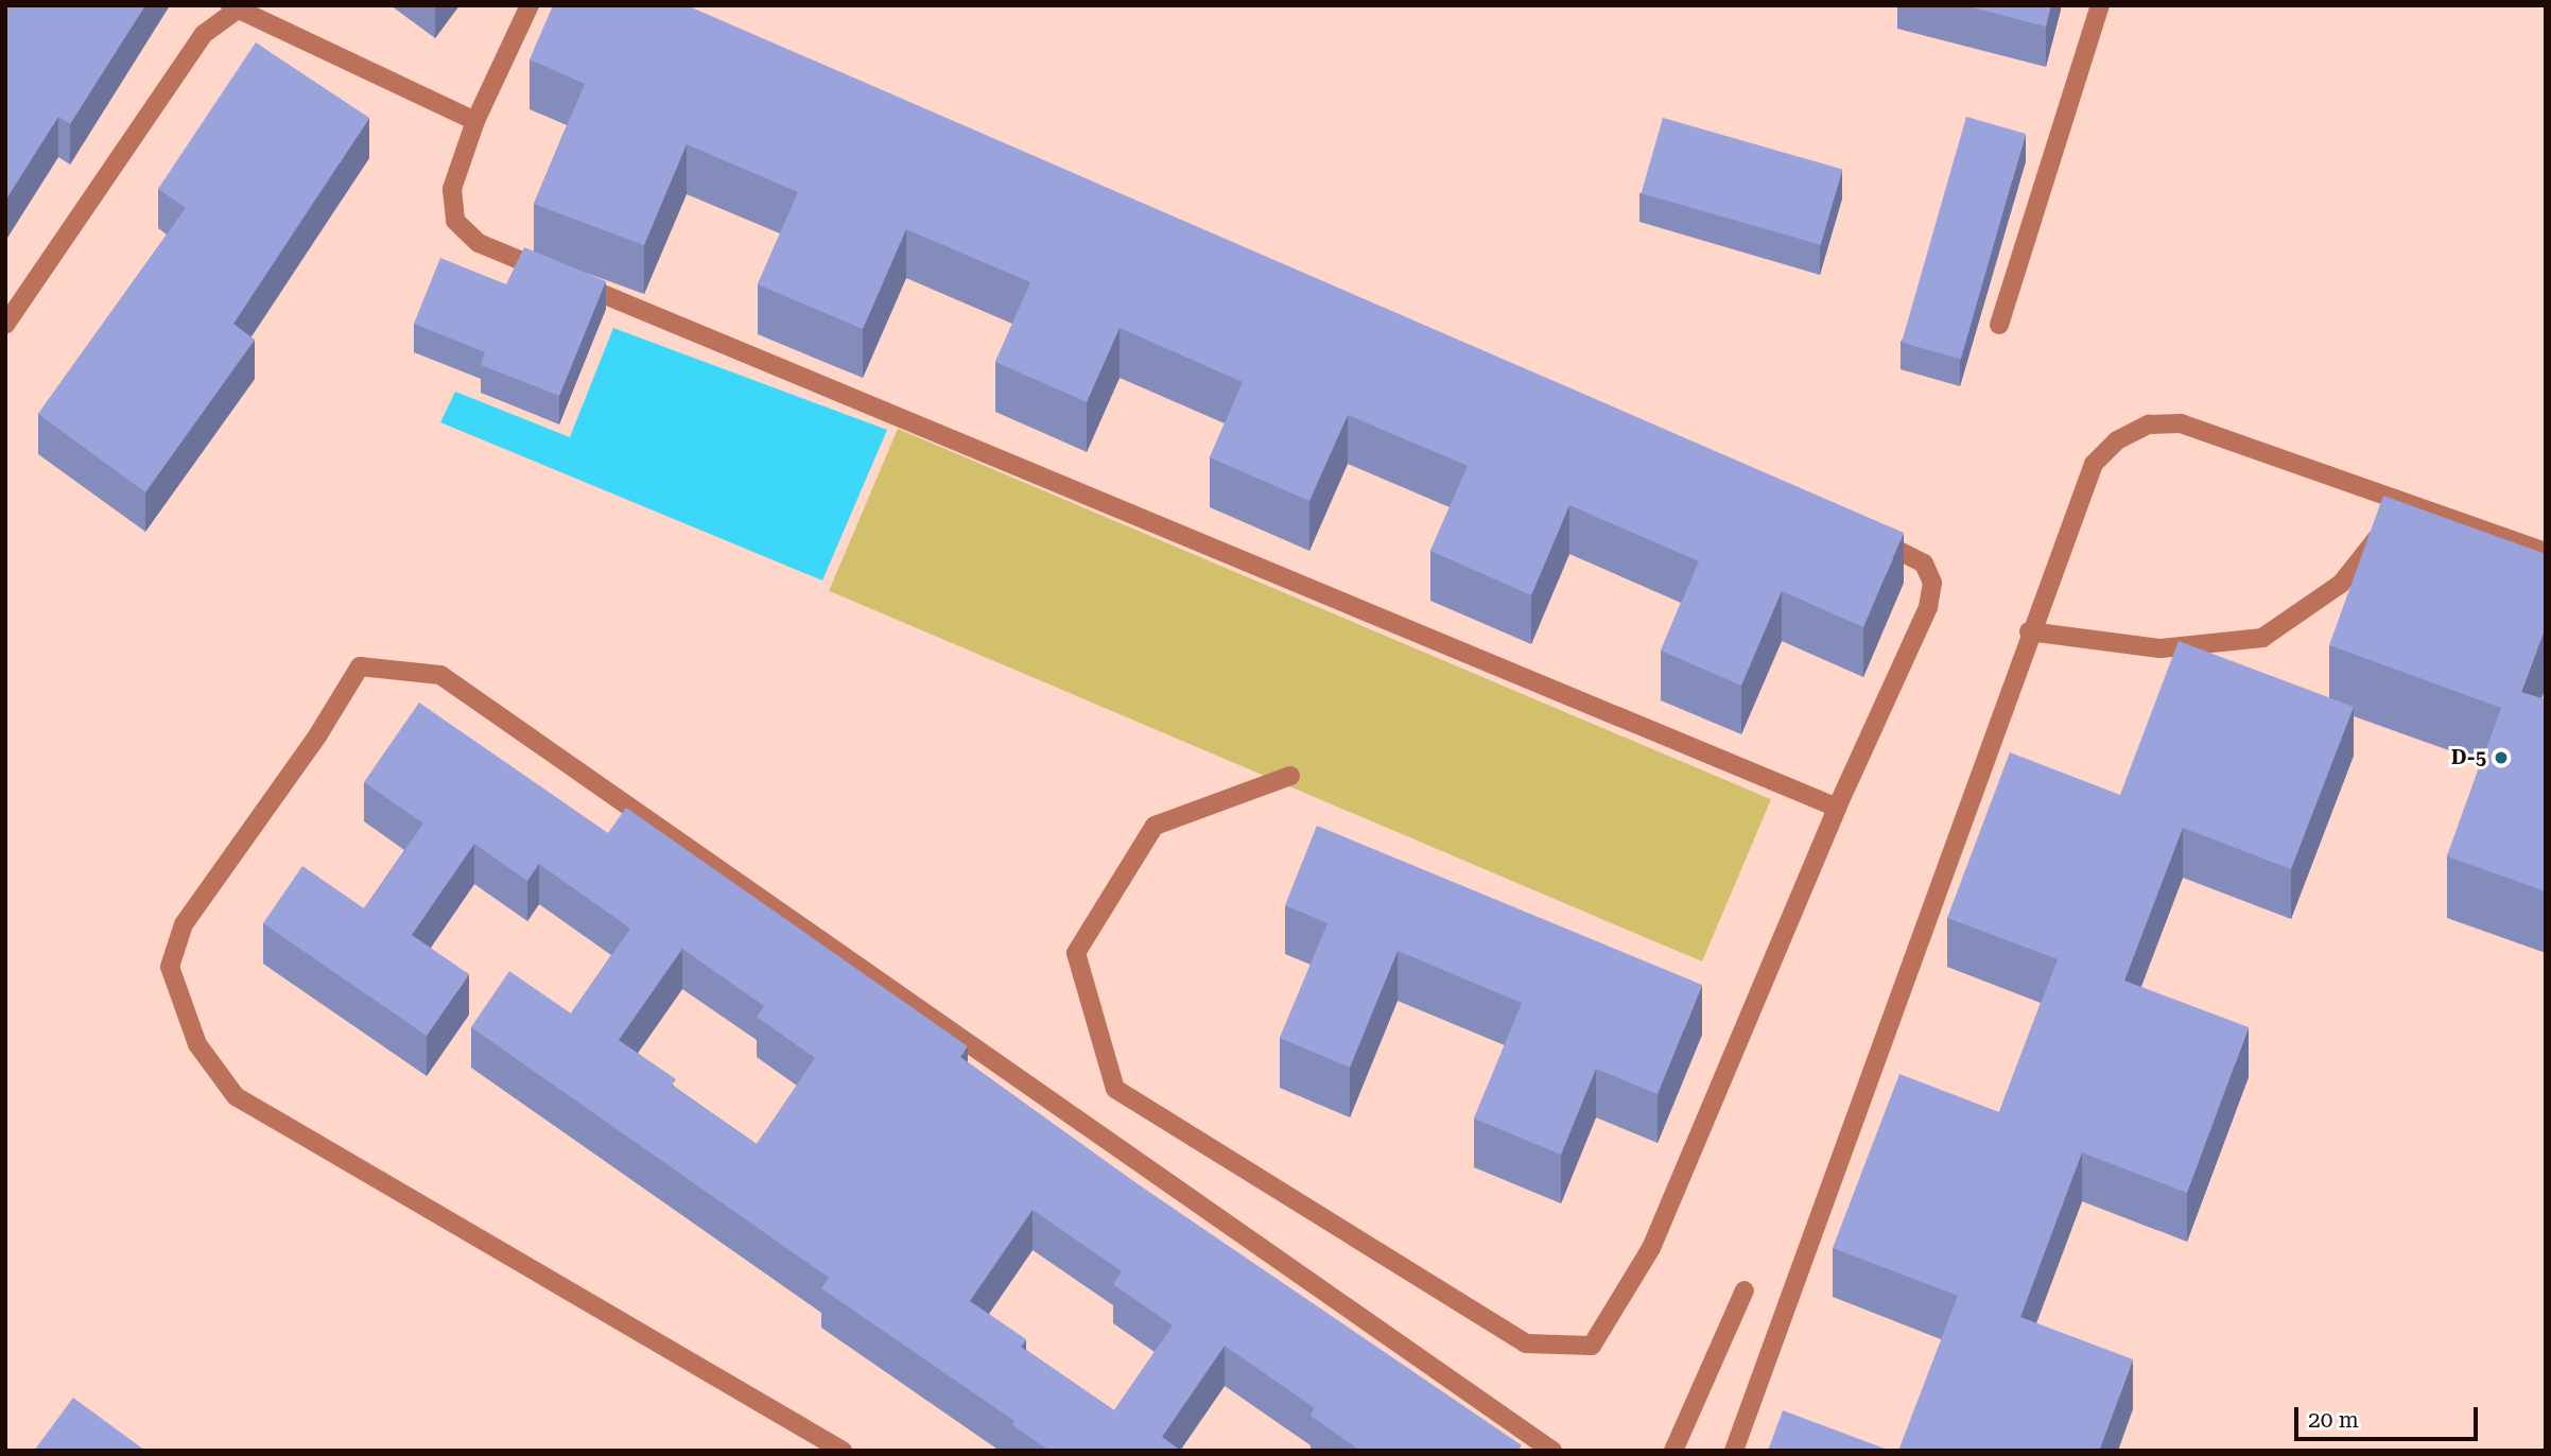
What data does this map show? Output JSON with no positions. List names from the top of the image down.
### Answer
{
  "places": ["D-5"],
  "scale_bar": "20 m"
}
